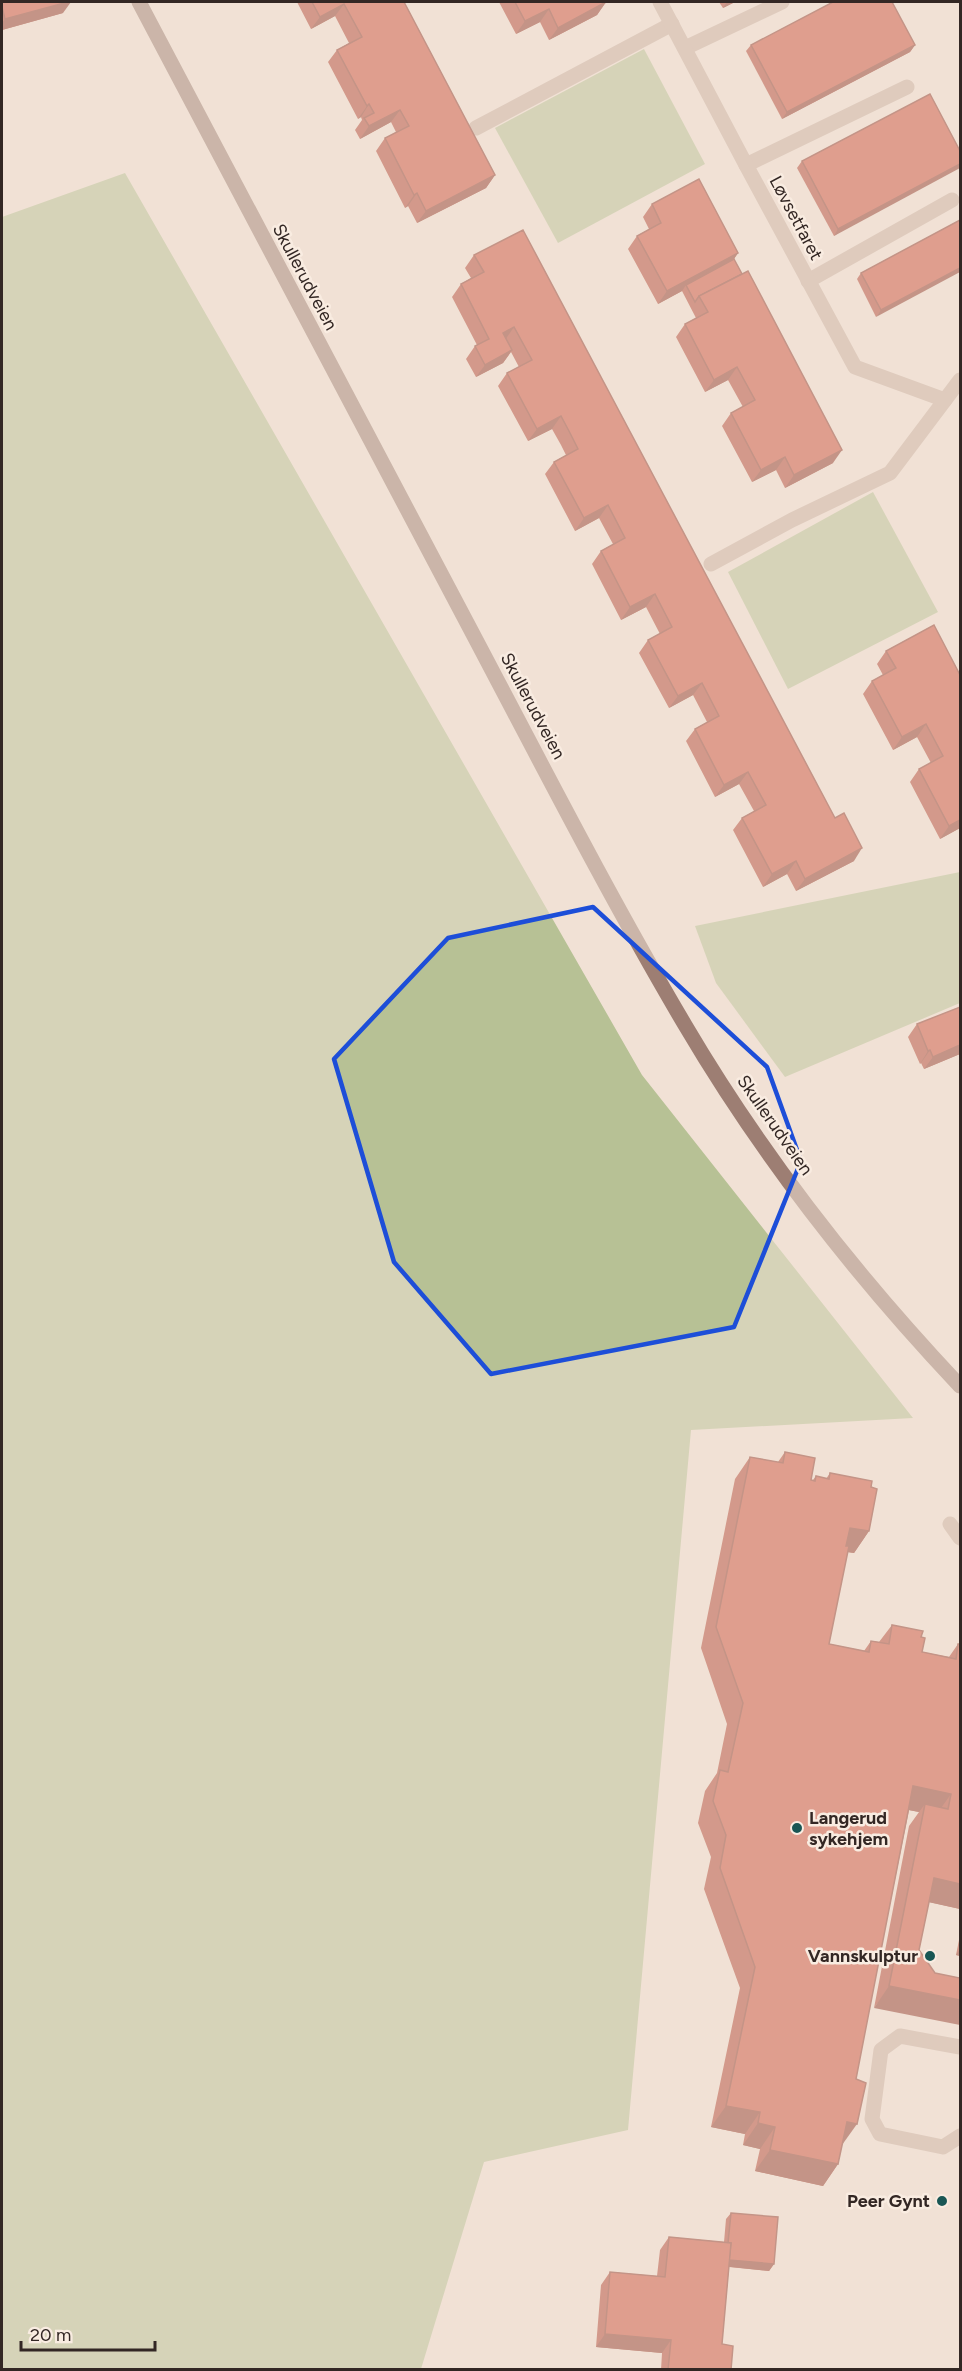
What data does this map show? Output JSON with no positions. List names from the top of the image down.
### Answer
{
  "streets": {
    "main road": ["Skullerudveien"],
    "street": ["Løvsetfaret"]
  },
  "places": ["Langerud sykehjem", "Vannskulptur", "Peer Gynt"],
  "scale_bar": "20 m"
}
